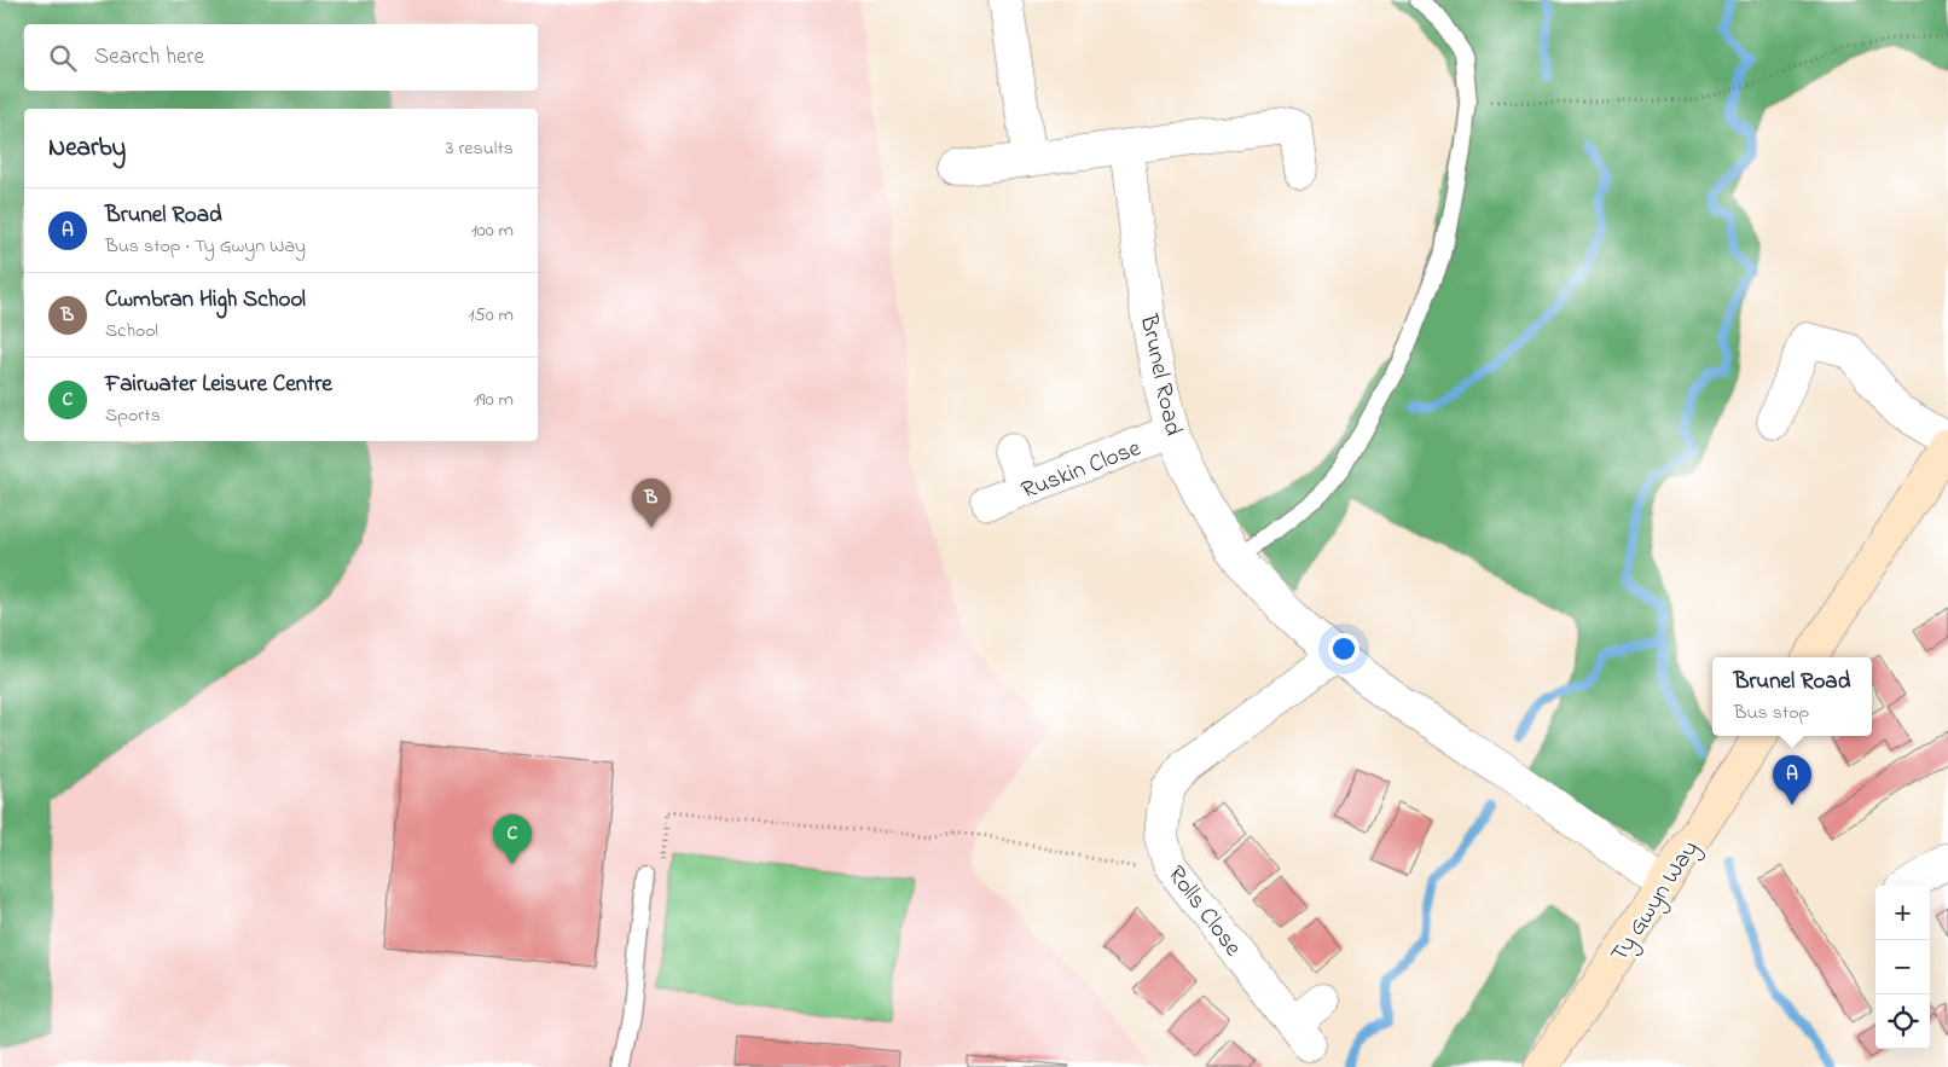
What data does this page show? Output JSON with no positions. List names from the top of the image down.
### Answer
{
  "streets": {
    "street": [
      "Brunel Road",
      "Ruskin Close",
      "Ty Gwyn Way",
      "Rolls Close"
    ]
  },
  "crossings": [
    ["Brunel Road", "Ruskin Close"],
    ["Brunel Road", "Ty Gwyn Way"],
    ["Brunel Road", "Rolls Close"]
  ],
  "page": {
    "search": "Search here",
    "heading": ["Nearby", "3 results"],
    "list": [
      {
        "mark": "A",
        "name": "Brunel Road",
        "note": "Bus stop · Ty Gwyn Way",
        "value": "100 m"
      },
      {
        "mark": "B",
        "name": "Cwmbran High School",
        "note": "School",
        "value": "150 m"
      },
      {
        "mark": "C",
        "name": "Fairwater Leisure Centre",
        "note": "Sports",
        "value": "190 m"
      }
    ],
    "pins": ["B", "A", "C"],
    "popup": ["Brunel Road", "Bus stop"],
    "map_buttons": ["+", "−"]
  }
}
